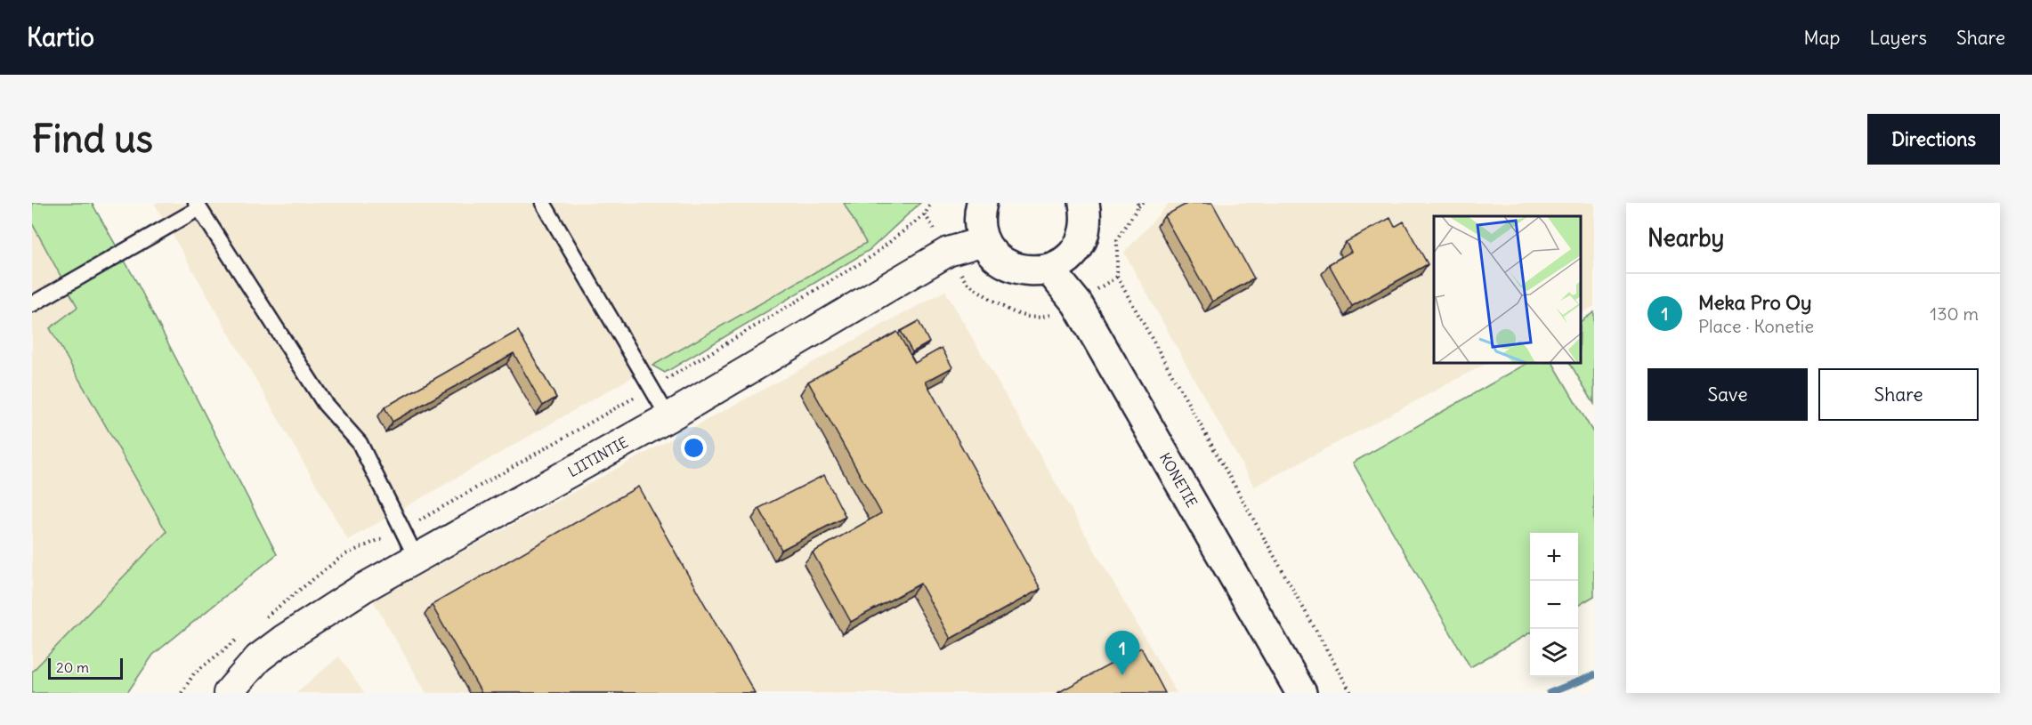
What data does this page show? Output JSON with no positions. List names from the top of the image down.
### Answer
{
  "streets": {
    "street": ["LIITINTIE", "KONETIE"]
  },
  "scale_bar": "20 m",
  "page": {
    "header": "Kartio",
    "nav": ["Map", "Layers", "Share"],
    "buttons": [
      "Directions",
      ["Save", "Share"]
    ],
    "title": "Find us",
    "heading": "Nearby",
    "list": [
      {
        "mark": "1",
        "name": "Meka Pro Oy",
        "note": "Place · Konetie",
        "value": "130 m"
      }
    ],
    "map_buttons": ["+", "−"],
    "pins": "1",
    "scale": "20 m"
  }
}
